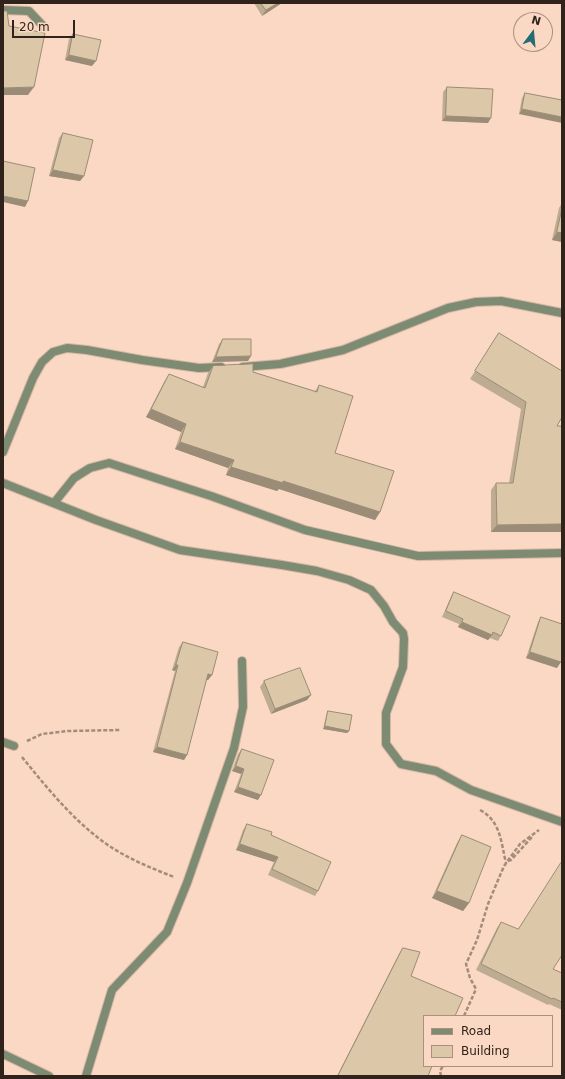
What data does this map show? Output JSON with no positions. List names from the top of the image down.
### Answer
{
  "legend": ["Road", "Building"],
  "scale_bar": "20 m",
  "north": "top"
}
